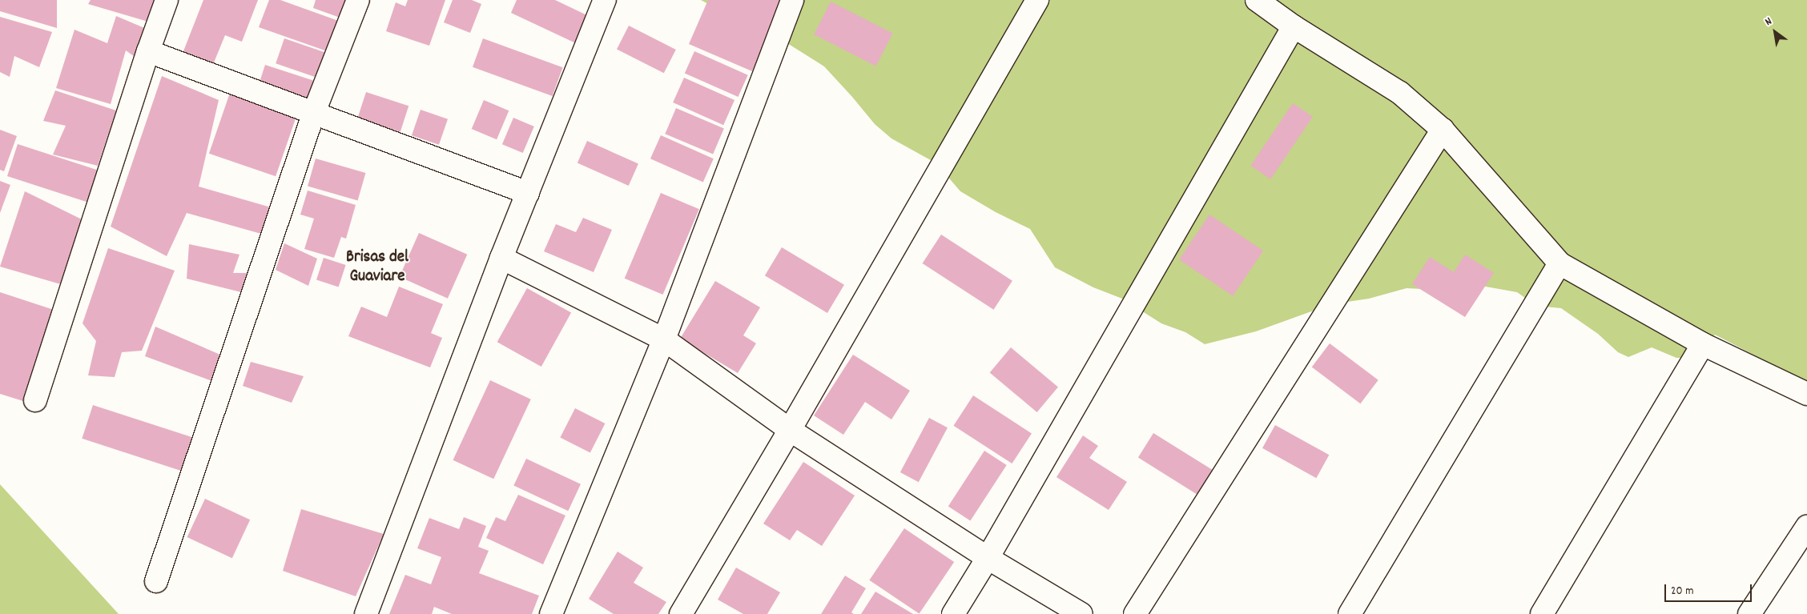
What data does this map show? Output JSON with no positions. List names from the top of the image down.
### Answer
{
  "districts": ["Brisas del Guaviare"],
  "scale_bar": "20 m",
  "north": "top left"
}
